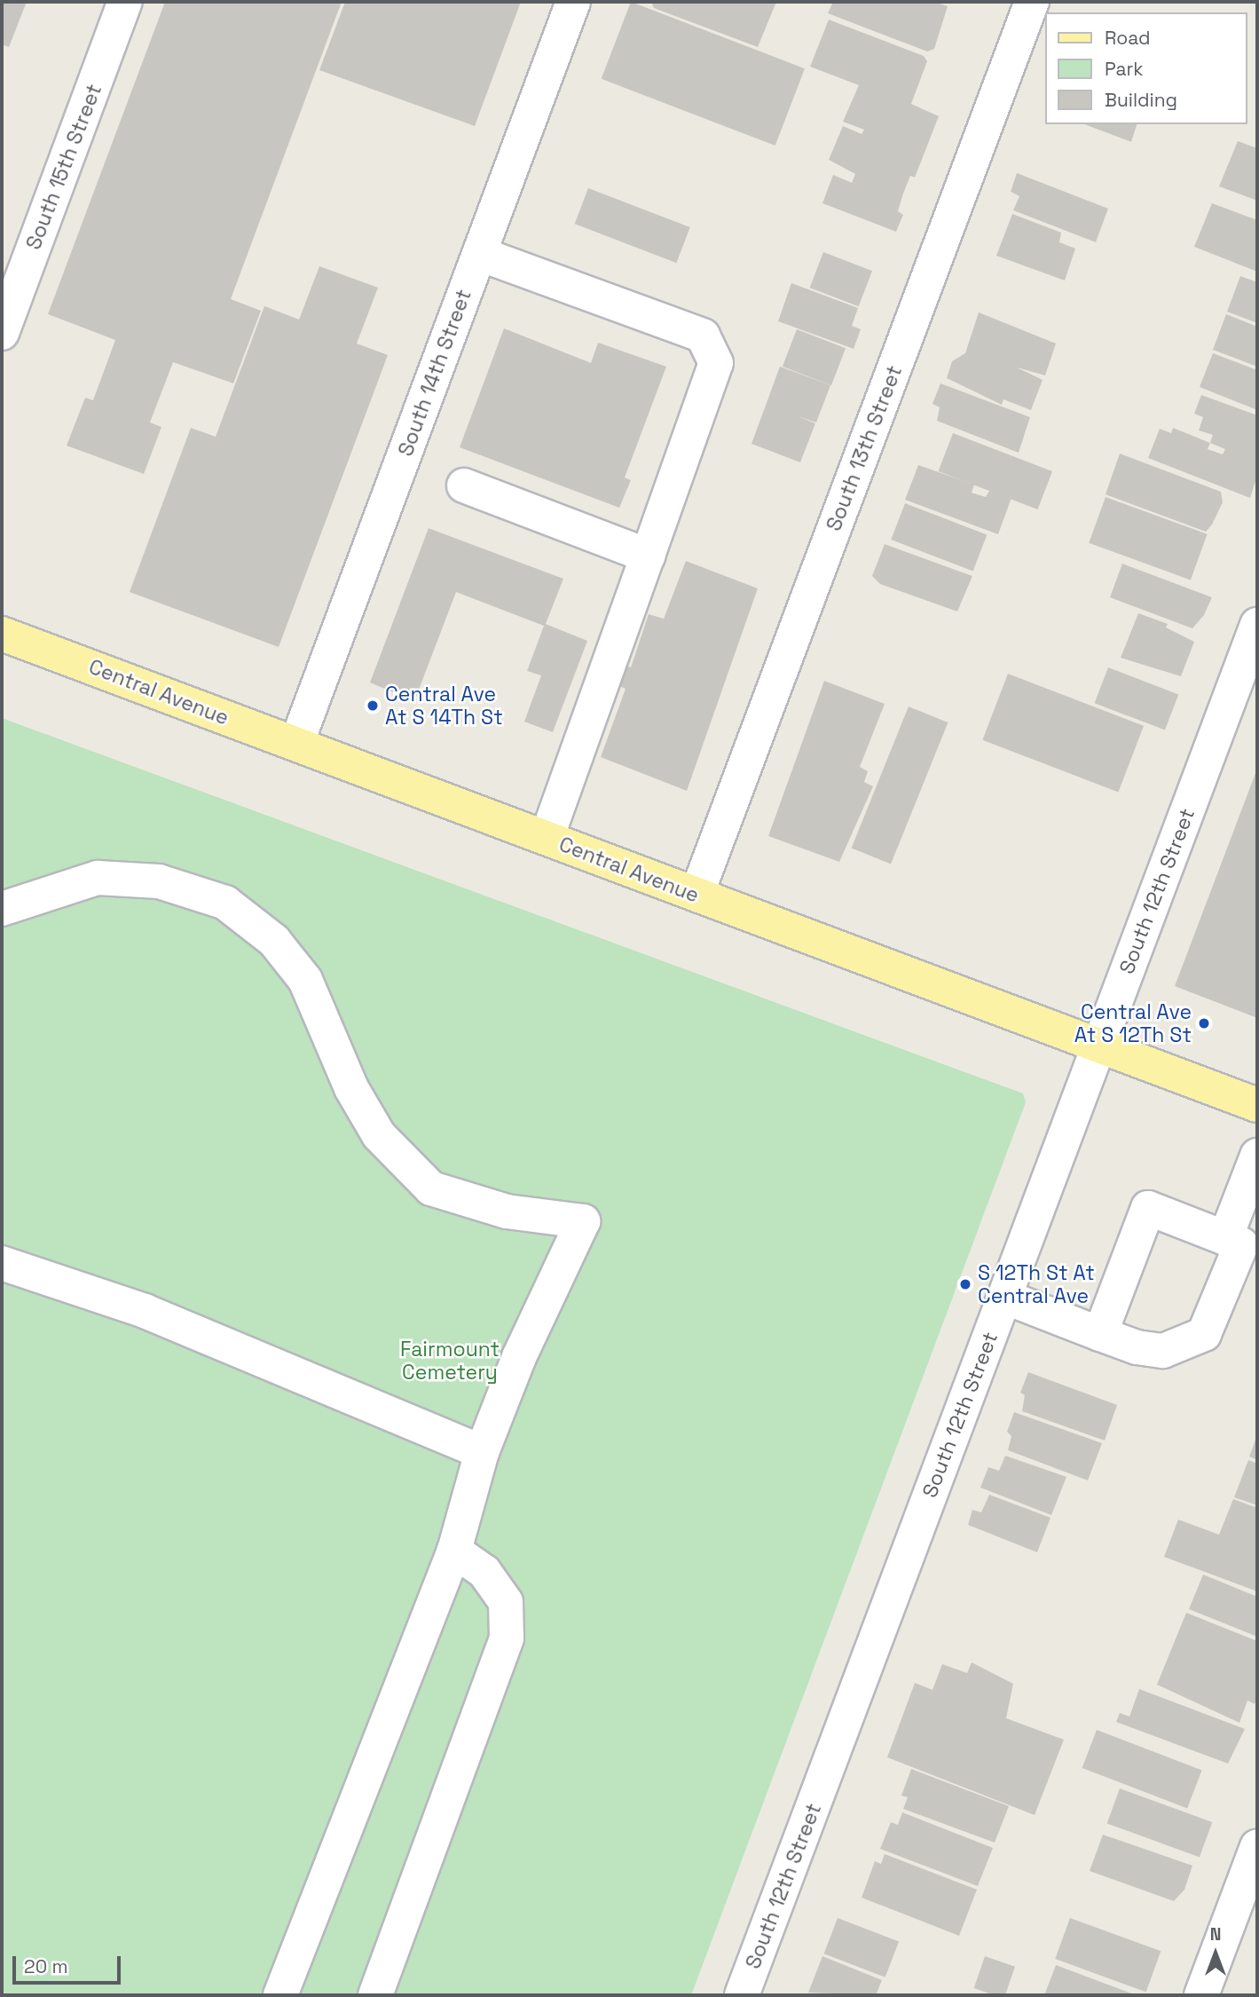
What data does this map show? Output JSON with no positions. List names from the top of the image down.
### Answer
{
  "streets": {
    "main road": ["Central Avenue"],
    "street": [
      "South 15th Street",
      "South 14th Street",
      "South 13th Street",
      "South 12th Street"
    ]
  },
  "crossings": [
    ["South 14th Street", "Central Avenue"],
    ["South 13th Street", "Central Avenue"],
    ["Central Avenue", "South 12th Street"]
  ],
  "parks": ["Fairmount Cemetery"],
  "places": ["Central Ave At S 14Th St", "Central Ave At S 12Th St", "S 12Th St At Central Ave"],
  "legend": ["Road", "Park", "Building"],
  "scale_bar": "20 m",
  "north": "top"
}
